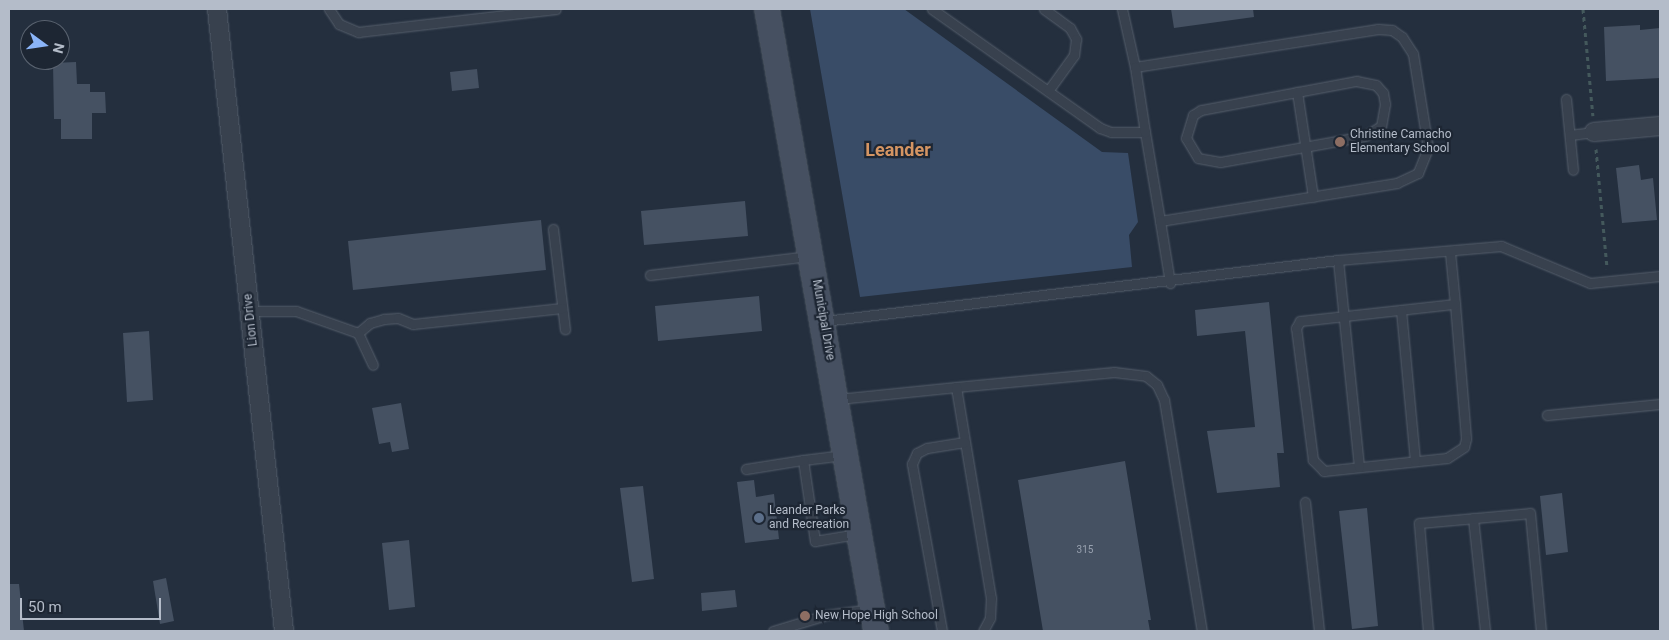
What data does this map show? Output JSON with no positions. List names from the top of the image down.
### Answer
{
  "streets": {
    "street": ["Lion Drive", "Municipal Drive"]
  },
  "districts": ["Leander"],
  "places": ["Christine Camacho Elementary School", "Leander Parks and Recreation", "New Hope High School"],
  "house_numbers": ["315"],
  "scale_bar": "50 m",
  "north": "right"
}
